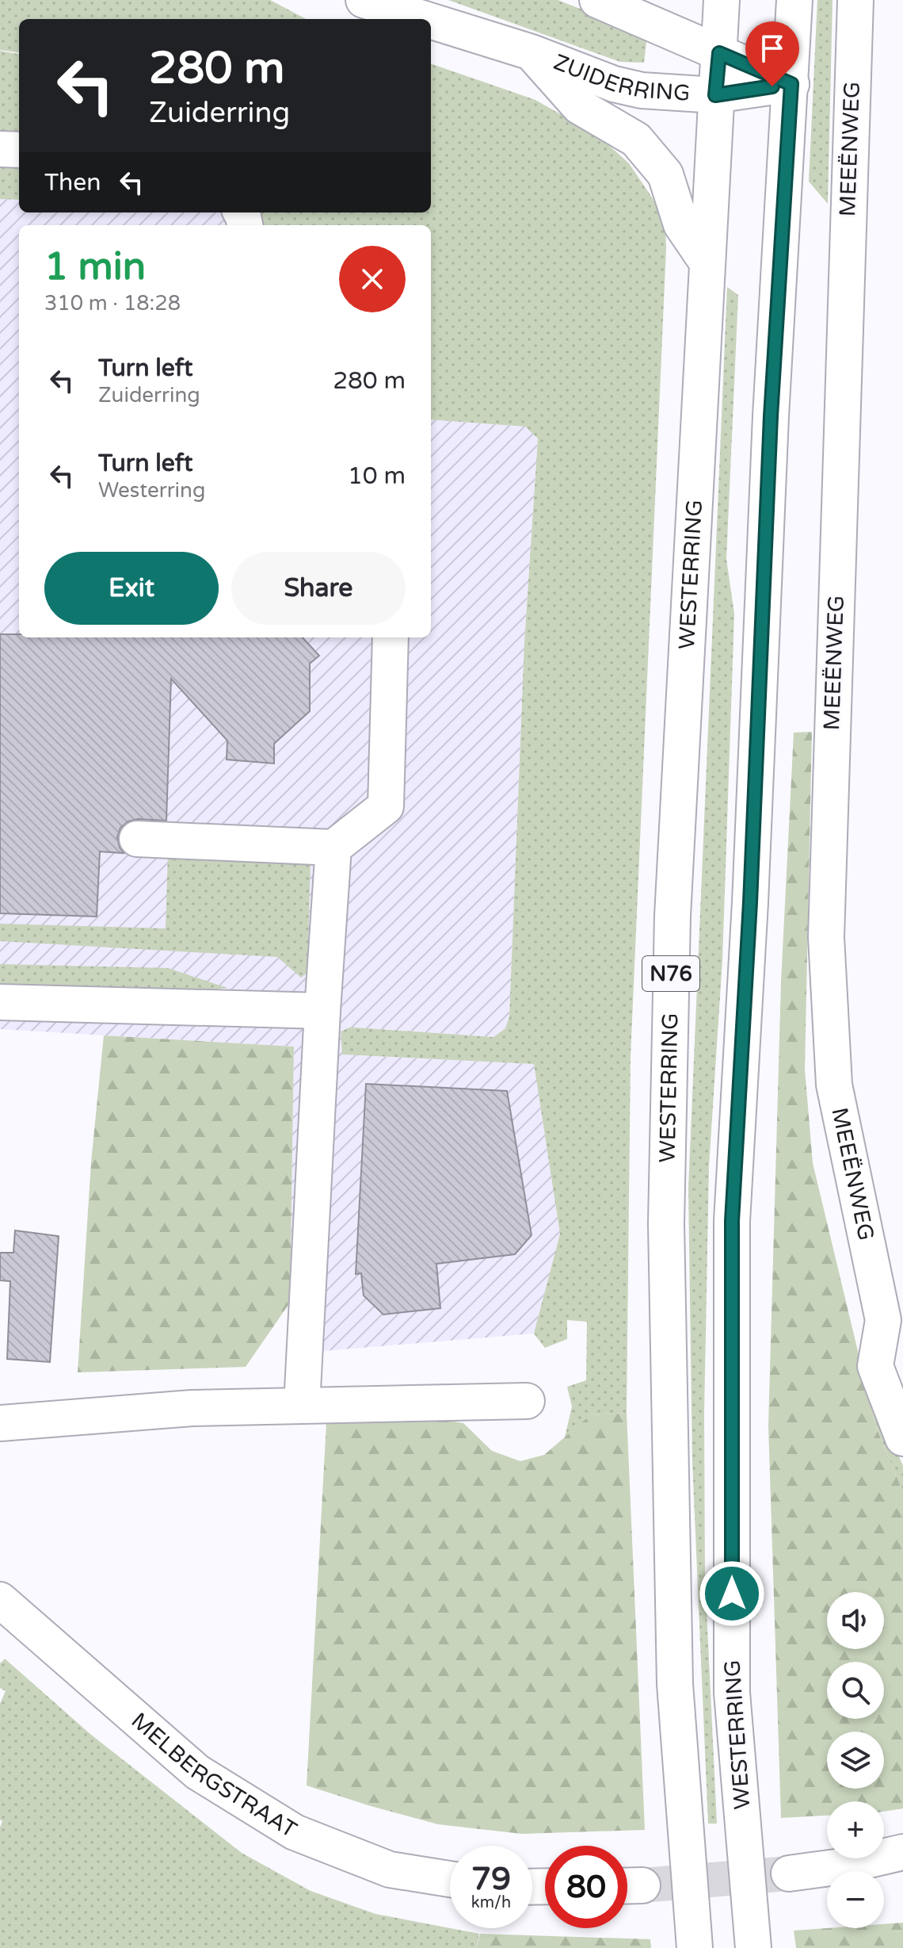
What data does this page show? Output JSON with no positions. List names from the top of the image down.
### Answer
{
  "streets": {
    "main road": [
      "ZUIDERRING",
      "MEEËNWEG",
      "WESTERRING",
      "N76",
      "MELBERGSTRAAT"
    ]
  },
  "crossings": [
    ["ZUIDERRING", "WESTERRING"]
  ],
  "page": {
    "turn": ["280 m", "Zuiderring"],
    "then": "Then",
    "heading": ["1 min", "310 m · 18:28"],
    "list": [
      {
        "name": "Turn left",
        "note": "Zuiderring",
        "value": "280 m"
      },
      {
        "name": "Turn left",
        "note": "Westerring",
        "value": "10 m"
      }
    ],
    "buttons": ["Exit", "Share"],
    "map_buttons": ["+", "−"],
    "speed": "79 km/h",
    "limit": "80"
  }
}
